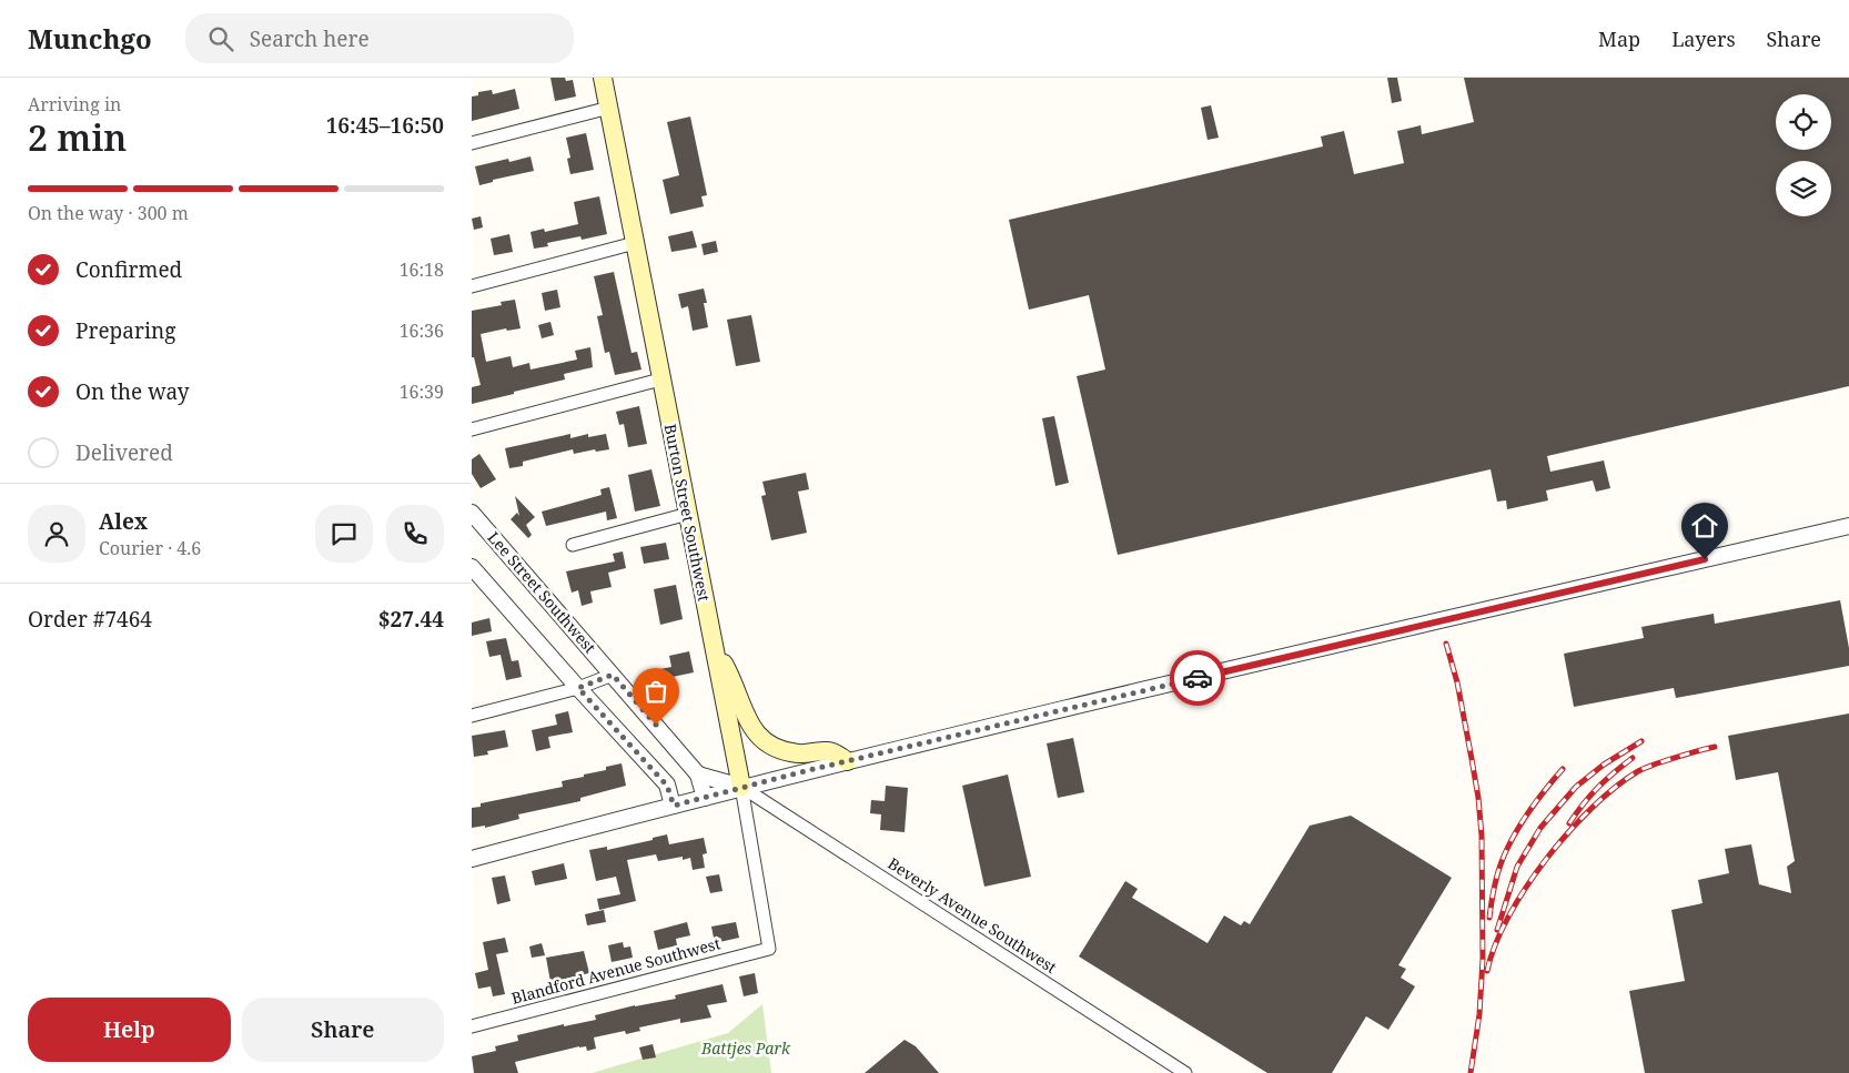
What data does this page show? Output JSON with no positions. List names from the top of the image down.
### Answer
{
  "streets": {
    "main road": ["Burton Street Southwest"],
    "street": ["Lee Street Southwest", "Beverly Avenue Southwest", "Blandford Avenue Southwest"]
  },
  "crossings": [
    ["Burton Street Southwest", "Beverly Avenue Southwest"],
    ["Burton Street Southwest", "Blandford Avenue Southwest"]
  ],
  "parks": ["Battjes Park"],
  "page": {
    "header": "Munchgo",
    "search": "Search here",
    "nav": ["Map", "Layers", "Share"],
    "heading": ["2 min", "Arriving in", "16:45–16:50"],
    "panel": [
      "Alex",
      "Courier · 4.6",
      "Order #7464",
      "$27.44"
    ],
    "bar": "On the way · 300 m",
    "list": [
      ["Confirmed", "16:18"],
      ["Preparing", "16:36"],
      ["On the way", "16:39"],
      "Delivered"
    ],
    "buttons": ["Help", "Share"]
  }
}
